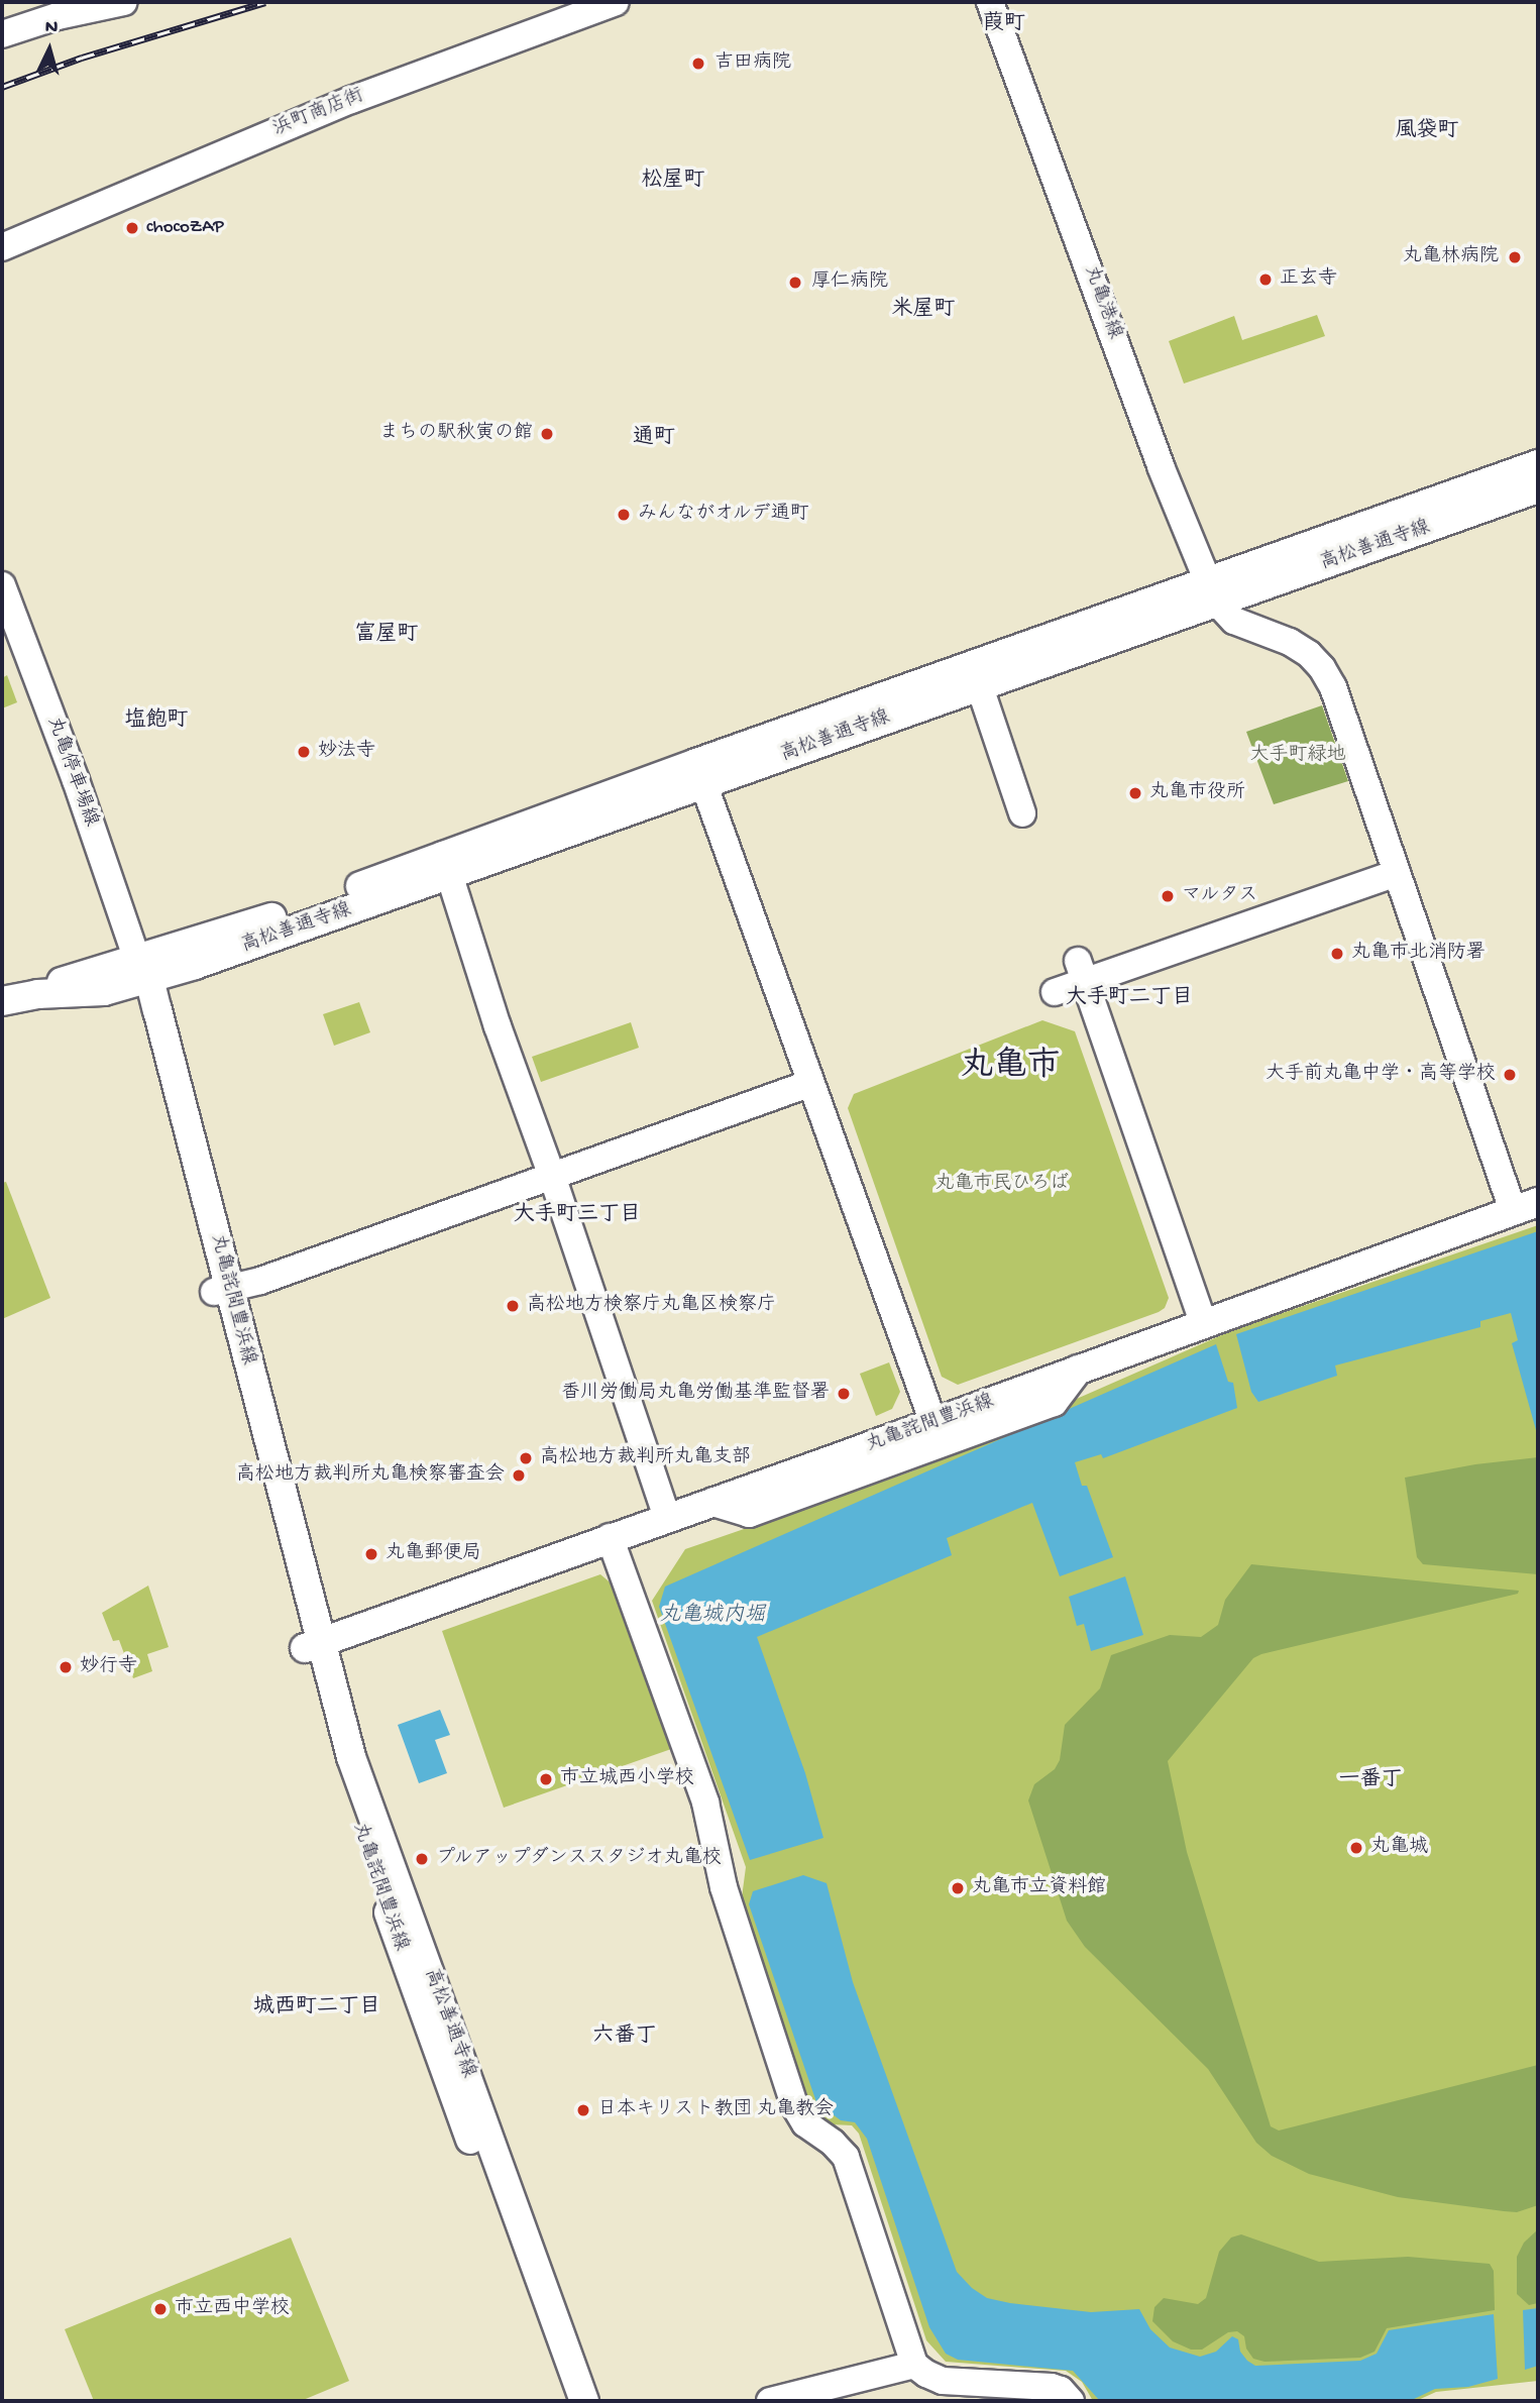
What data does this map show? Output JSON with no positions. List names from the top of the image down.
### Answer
{
  "streets": {
    "main road": ["高松善通寺線", "丸亀詫間豊浜線"],
    "street": ["浜町商店街", "丸亀港線", "丸亀停車場線"]
  },
  "crossings": [
    ["丸亀港線", "高松善通寺線"],
    ["高松善通寺線", "丸亀停車場線"],
    ["高松善通寺線", "丸亀詫間豊浜線"],
    ["丸亀停車場線", "丸亀詫間豊浜線"]
  ],
  "districts": [
    "葭町",
    "風袋町",
    "松屋町",
    "米屋町",
    "通町",
    "富屋町",
    "塩飽町",
    "大手町二丁目",
    "丸亀市",
    "大手町三丁目",
    "一番丁",
    "城西町二丁目",
    "六番丁"
  ],
  "water": ["丸亀城内堀"],
  "parks": ["大手町緑地", "丸亀市民ひろば"],
  "places": [
    "吉田病院",
    "chocoZAP",
    "丸亀林病院",
    "正玄寺",
    "厚仁病院",
    "まちの駅秋寅の館",
    "みんながオルデ通町",
    "妙法寺",
    "丸亀市役所",
    "マルタス",
    "丸亀市北消防署",
    "大手前丸亀中学・高等学校",
    "高松地方検察庁丸亀区検察庁",
    "香川労働局丸亀労働基準監督署",
    "高松地方裁判所丸亀支部",
    "高松地方裁判所丸亀検察審査会",
    "丸亀郵便局",
    "妙行寺",
    "市立城西小学校",
    "丸亀城",
    "プルアップダンススタジオ丸亀校",
    "丸亀市立資料館",
    "日本キリスト教団 丸亀教会",
    "市立西中学校"
  ],
  "north": "top"
}
